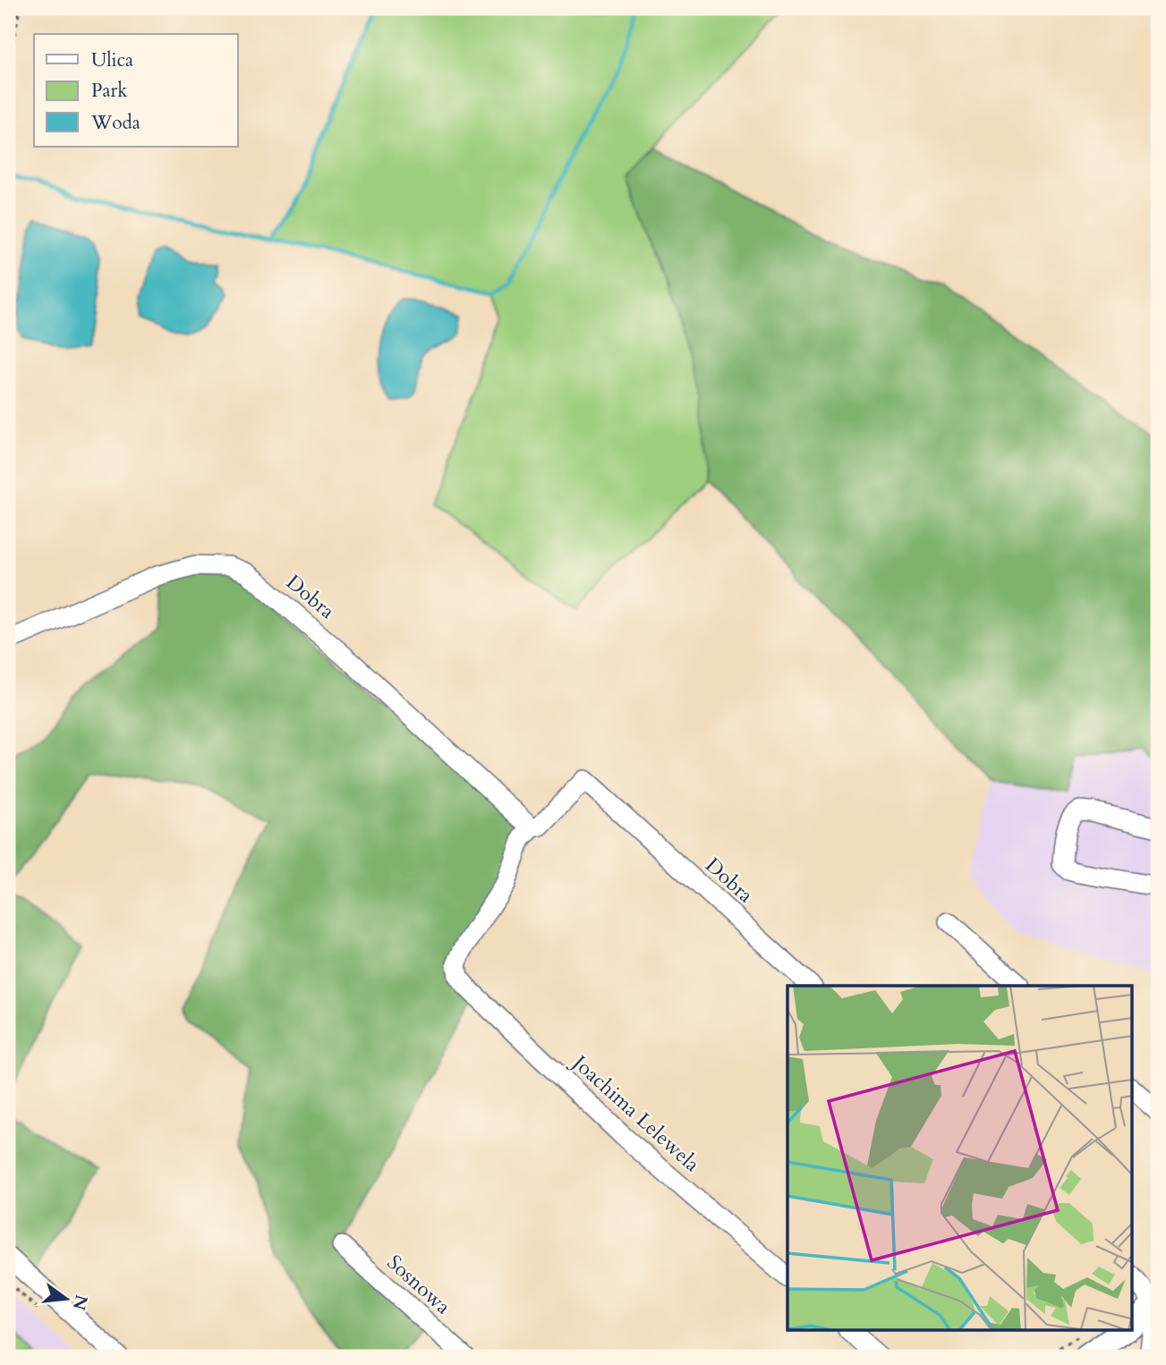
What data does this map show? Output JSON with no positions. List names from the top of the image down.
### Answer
{
  "streets": {
    "street": ["Dobra", "Joachima Lelewela", "Sosnowa"]
  },
  "crossings": [
    ["Dobra", "Joachima Lelewela"]
  ],
  "legend": ["Ulica", "Park", "Woda"],
  "north": "right"
}
